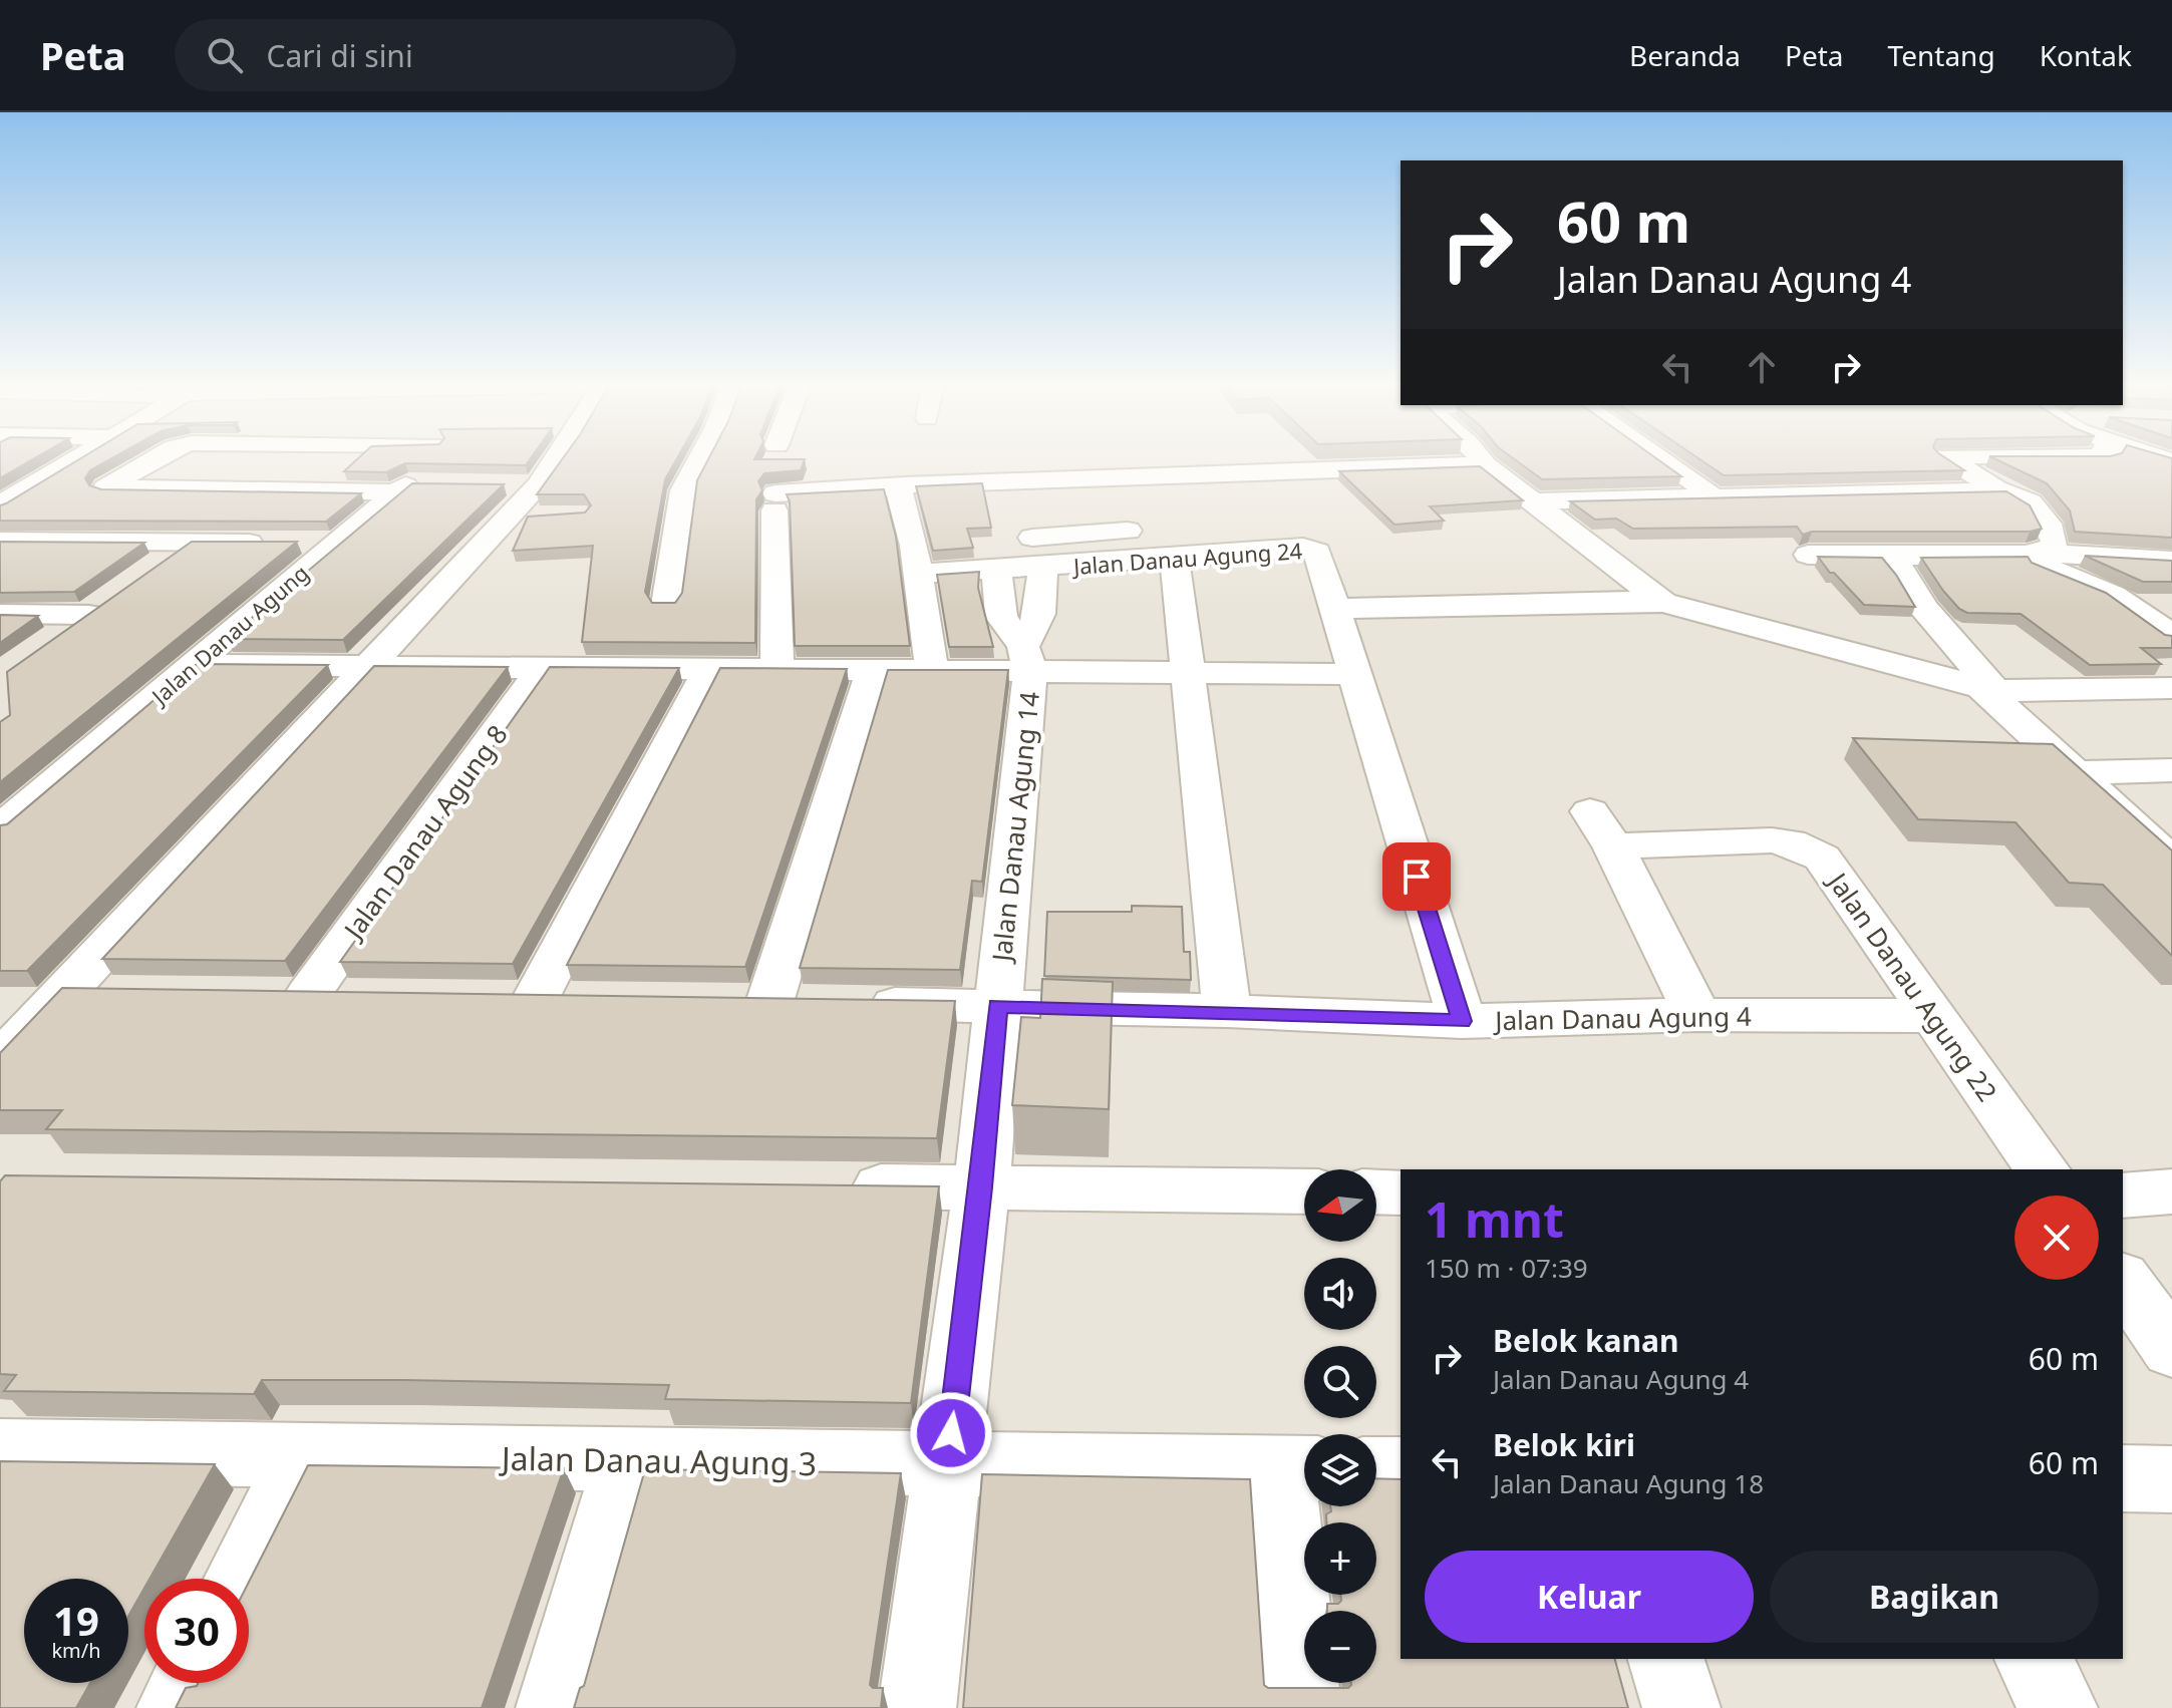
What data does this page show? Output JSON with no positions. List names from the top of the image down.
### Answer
{
  "streets": {
    "street": [
      "Jalan Danau Agung 24",
      "Jalan Danau Agung",
      "Jalan Danau Agung 14",
      "Jalan Danau Agung 8",
      "Jalan Danau Agung 22",
      "Jalan Danau Agung 4",
      "Jalan Danau Agung 3"
    ]
  },
  "crossings": [
    ["Jalan Danau Agung 24", "Jalan Danau Agung 14"],
    ["Jalan Danau Agung 24", "Jalan Danau Agung 4"],
    ["Jalan Danau Agung 14", "Jalan Danau Agung 4"],
    ["Jalan Danau Agung 14", "Jalan Danau Agung 3"],
    ["Jalan Danau Agung 22", "Jalan Danau Agung 4"]
  ],
  "north": "left",
  "page": {
    "header": "Peta",
    "search": "Cari di sini",
    "nav": [
      "Beranda",
      "Peta",
      "Tentang",
      "Kontak"
    ],
    "turn": ["60 m", "Jalan Danau Agung 4"],
    "map_buttons": ["+", "−"],
    "heading": ["1 mnt", "150 m · 07:39"],
    "list": [
      {
        "name": "Belok kanan",
        "note": "Jalan Danau Agung 4",
        "value": "60 m"
      },
      {
        "name": "Belok kiri",
        "note": "Jalan Danau Agung 18",
        "value": "60 m"
      }
    ],
    "buttons": ["Keluar", "Bagikan"],
    "speed": "19 km/h",
    "limit": "30"
  }
}
